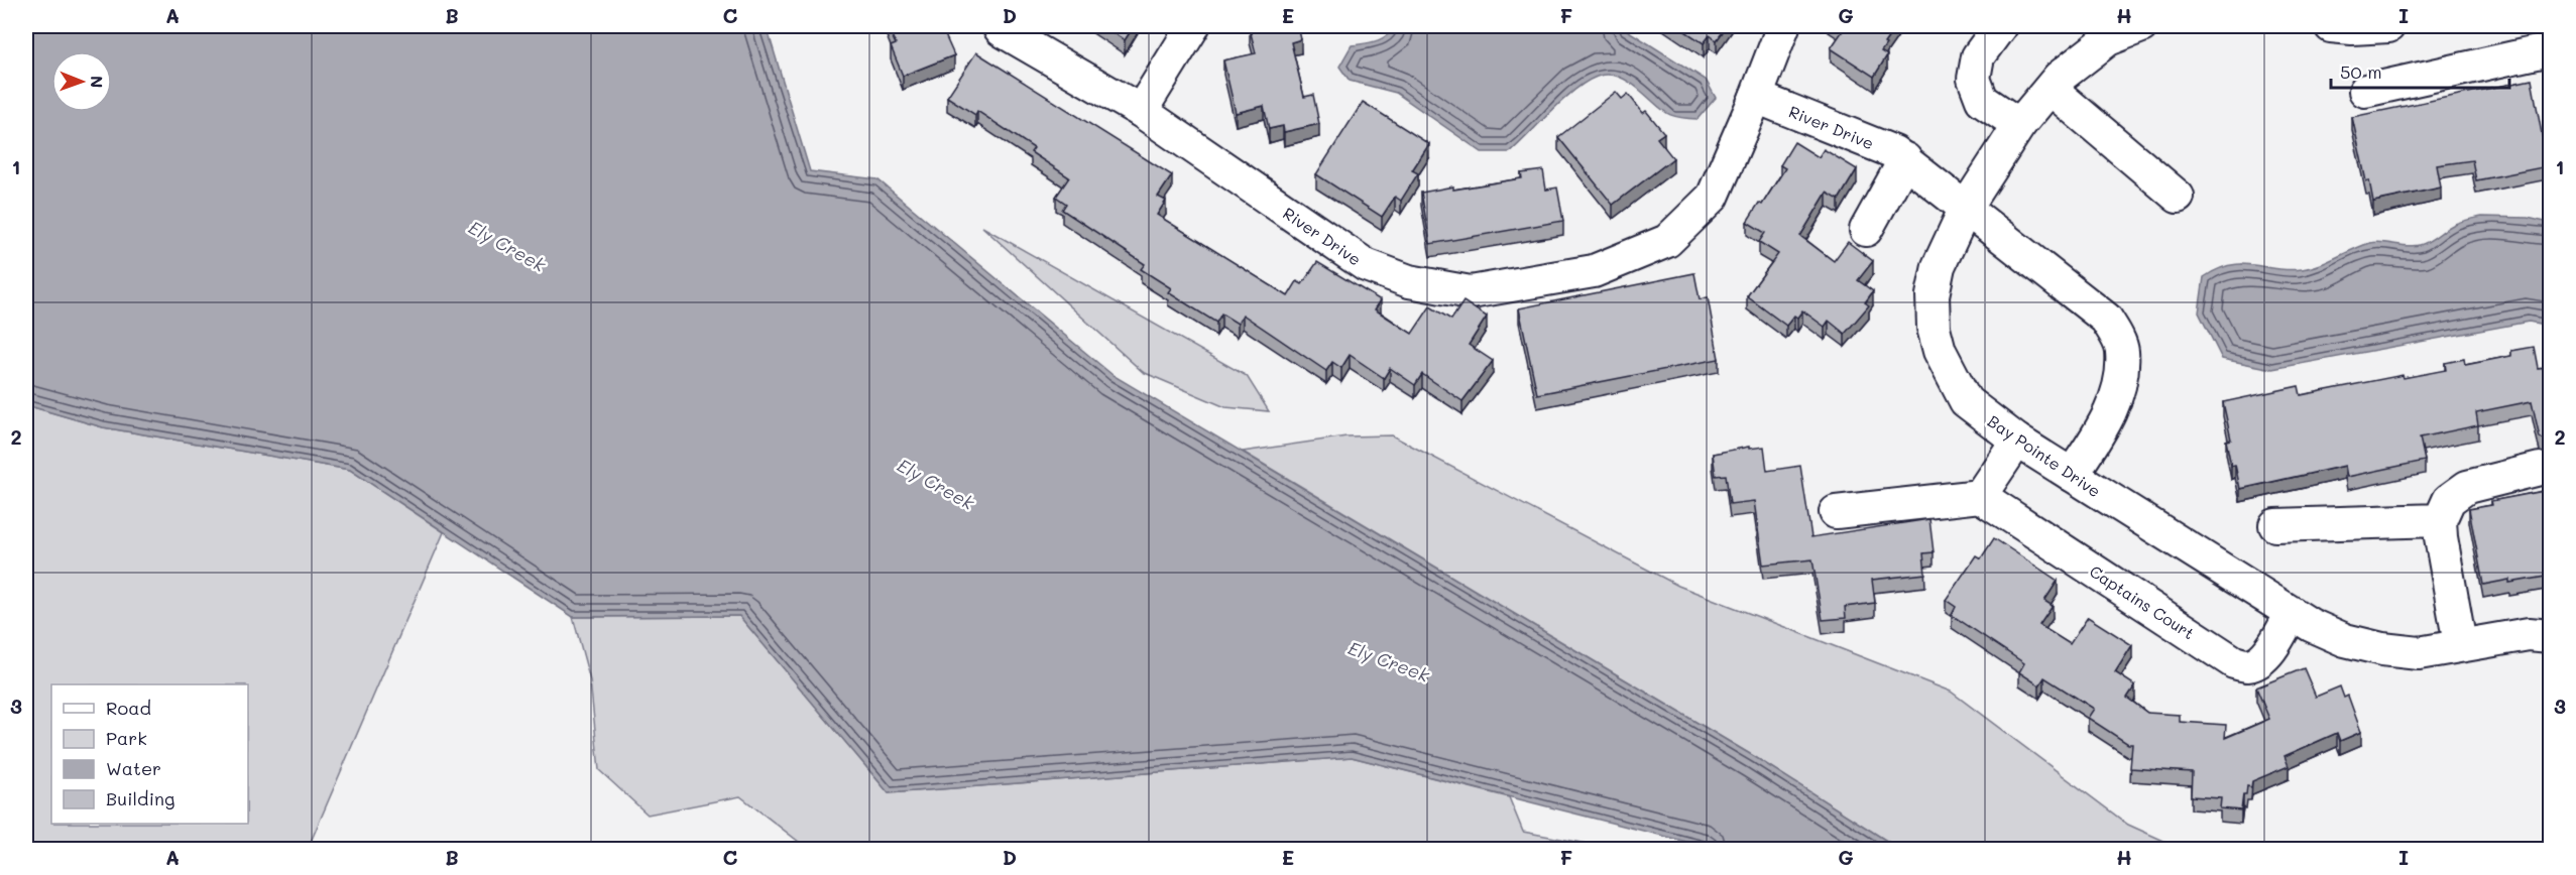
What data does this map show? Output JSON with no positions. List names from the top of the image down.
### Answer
{
  "streets": {
    "street": ["River Drive", "Bay Pointe Drive", "Captains Court"]
  },
  "crossings": [
    ["River Drive", "Bay Pointe Drive"],
    ["Bay Pointe Drive", "Captains Court"]
  ],
  "water": ["Ely Creek"],
  "legend": [
    "Road",
    "Park",
    "Water",
    "Building"
  ],
  "scale_bar": "50 m",
  "north": "right",
  "grid": {
    "columns": [
      "A",
      "B",
      "C",
      "D",
      "E",
      "F",
      "G",
      "H",
      "I"
    ],
    "rows": ["1", "2", "3"]
  }
}
